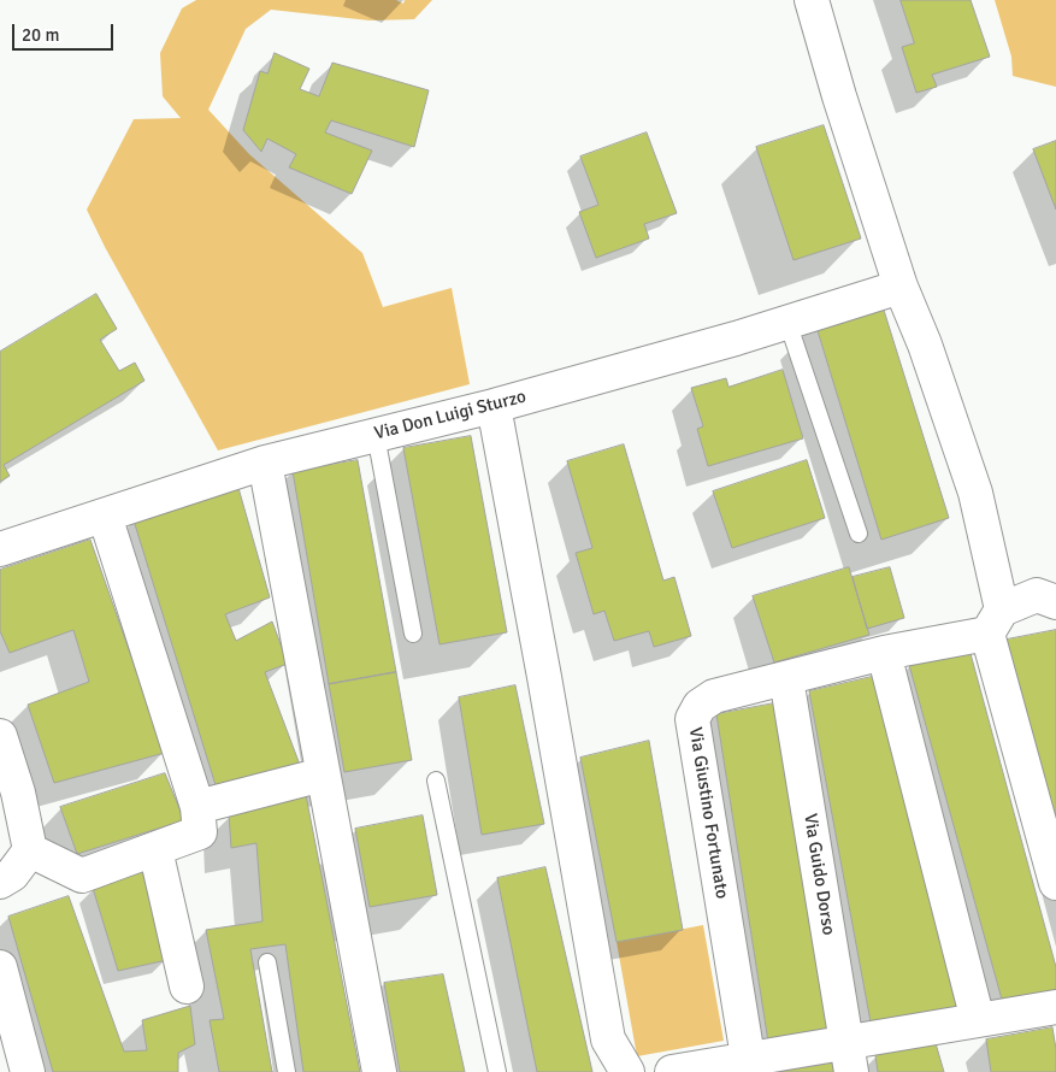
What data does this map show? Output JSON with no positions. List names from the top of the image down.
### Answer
{
  "streets": {
    "street": ["Via Don Luigi Sturzo", "Via Giustino Fortunato", "Via Guido Dorso"]
  },
  "crossings": [
    ["Via Giustino Fortunato", "Via Guido Dorso"]
  ],
  "scale_bar": "20 m"
}
